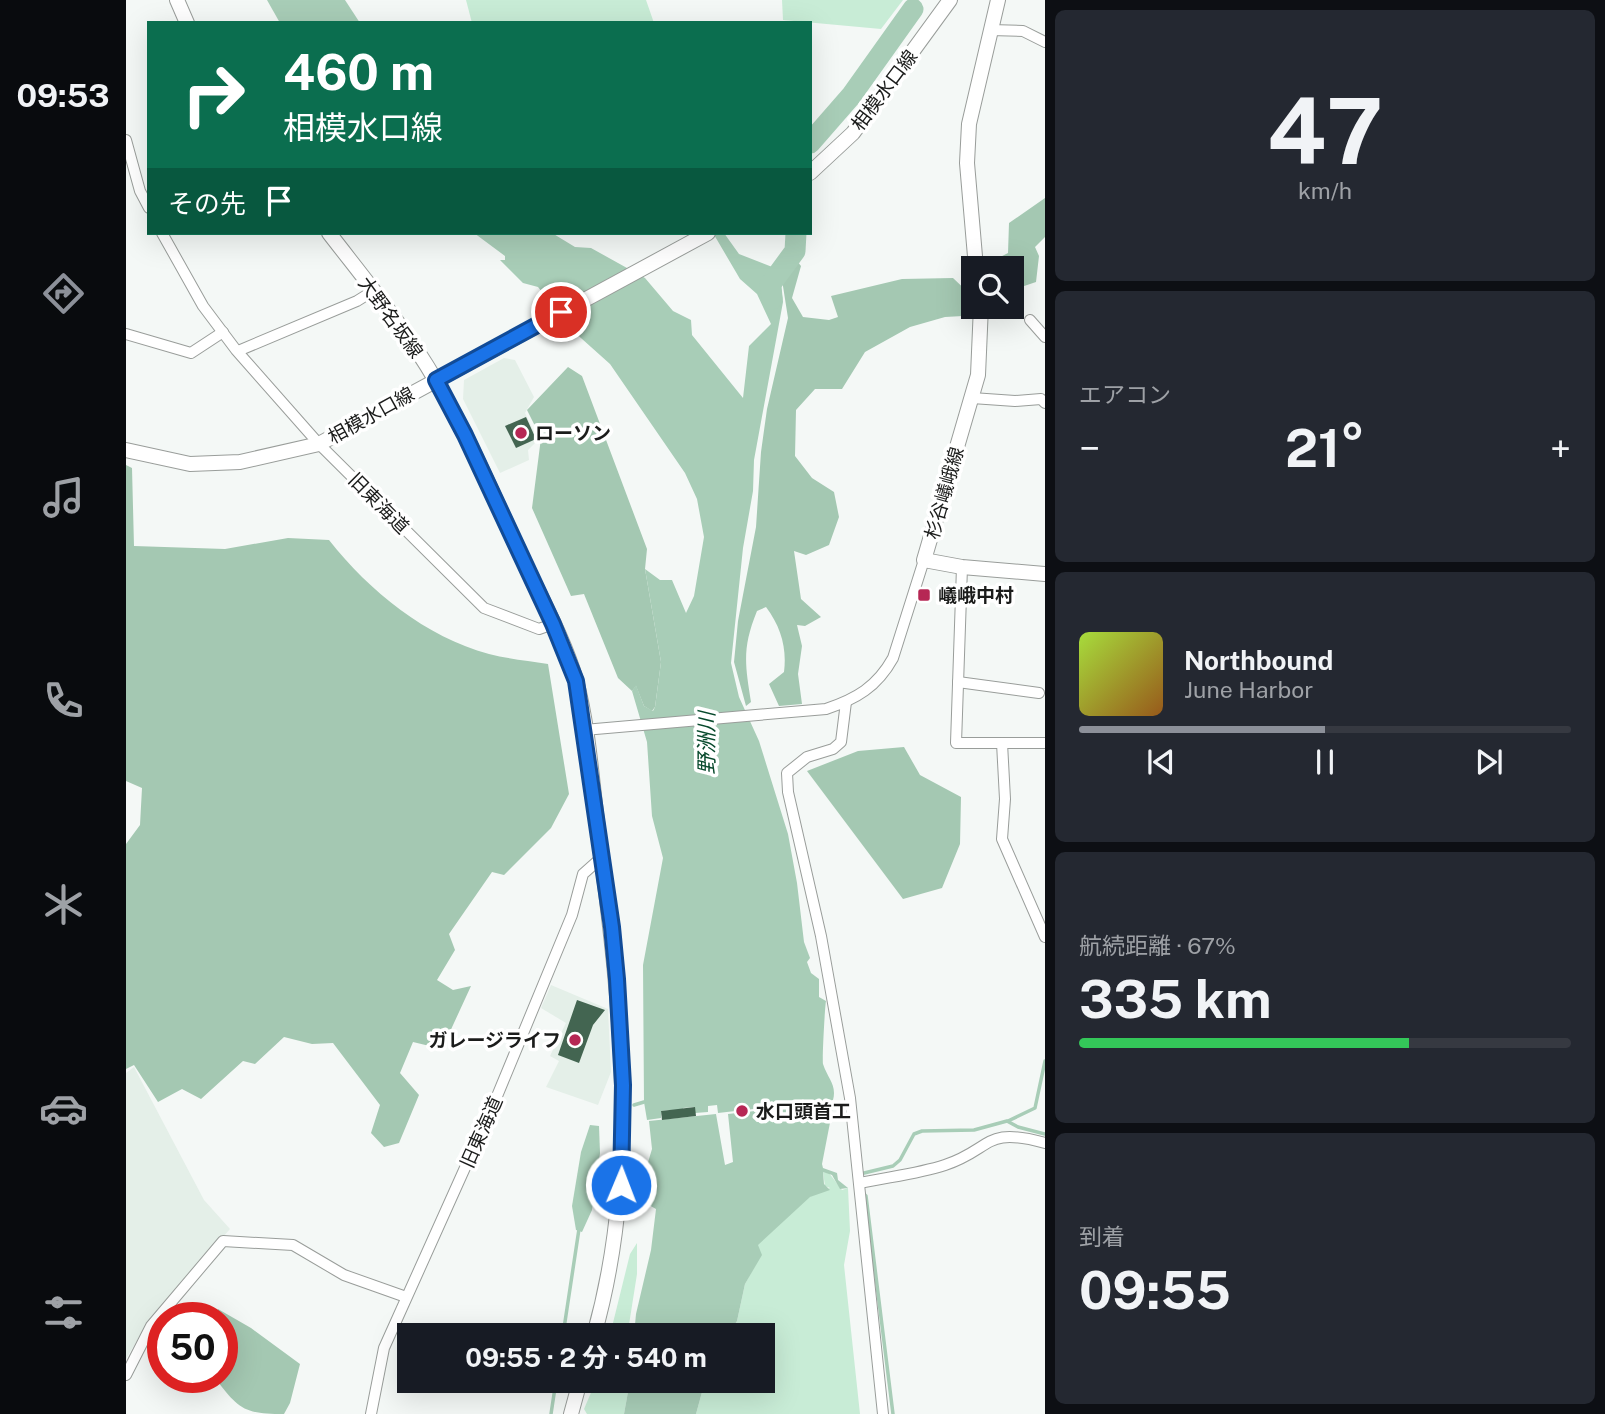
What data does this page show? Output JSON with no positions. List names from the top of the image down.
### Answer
{
  "streets": {
    "main road": ["相模水口線", "大野名坂線", "杉谷嶬峨線"],
    "street": ["旧東海道"]
  },
  "crossings": [
    ["相模水口線", "大野名坂線"],
    ["相模水口線", "旧東海道"],
    ["大野名坂線", "旧東海道"]
  ],
  "water": ["野洲川"],
  "places": {
    "other": ["ローソン", "ガレージライフ", "水口頭首工"],
    "transit": ["嶬峨中村"]
  },
  "page": {
    "tabs": "09:53",
    "tile": [
      ["47", "km/h"],
      "エアコン",
      ["航続距離 · 67%", "335 km"],
      ["到着", "09:55"]
    ],
    "turn": ["460 m", "相模水口線"],
    "then": "その先",
    "heat": ["−", "21°", "+"],
    "song": ["Northbound", "June Harbor"],
    "limit": "50",
    "trip": "09:55 · 2 分 · 540 m"
  }
}
